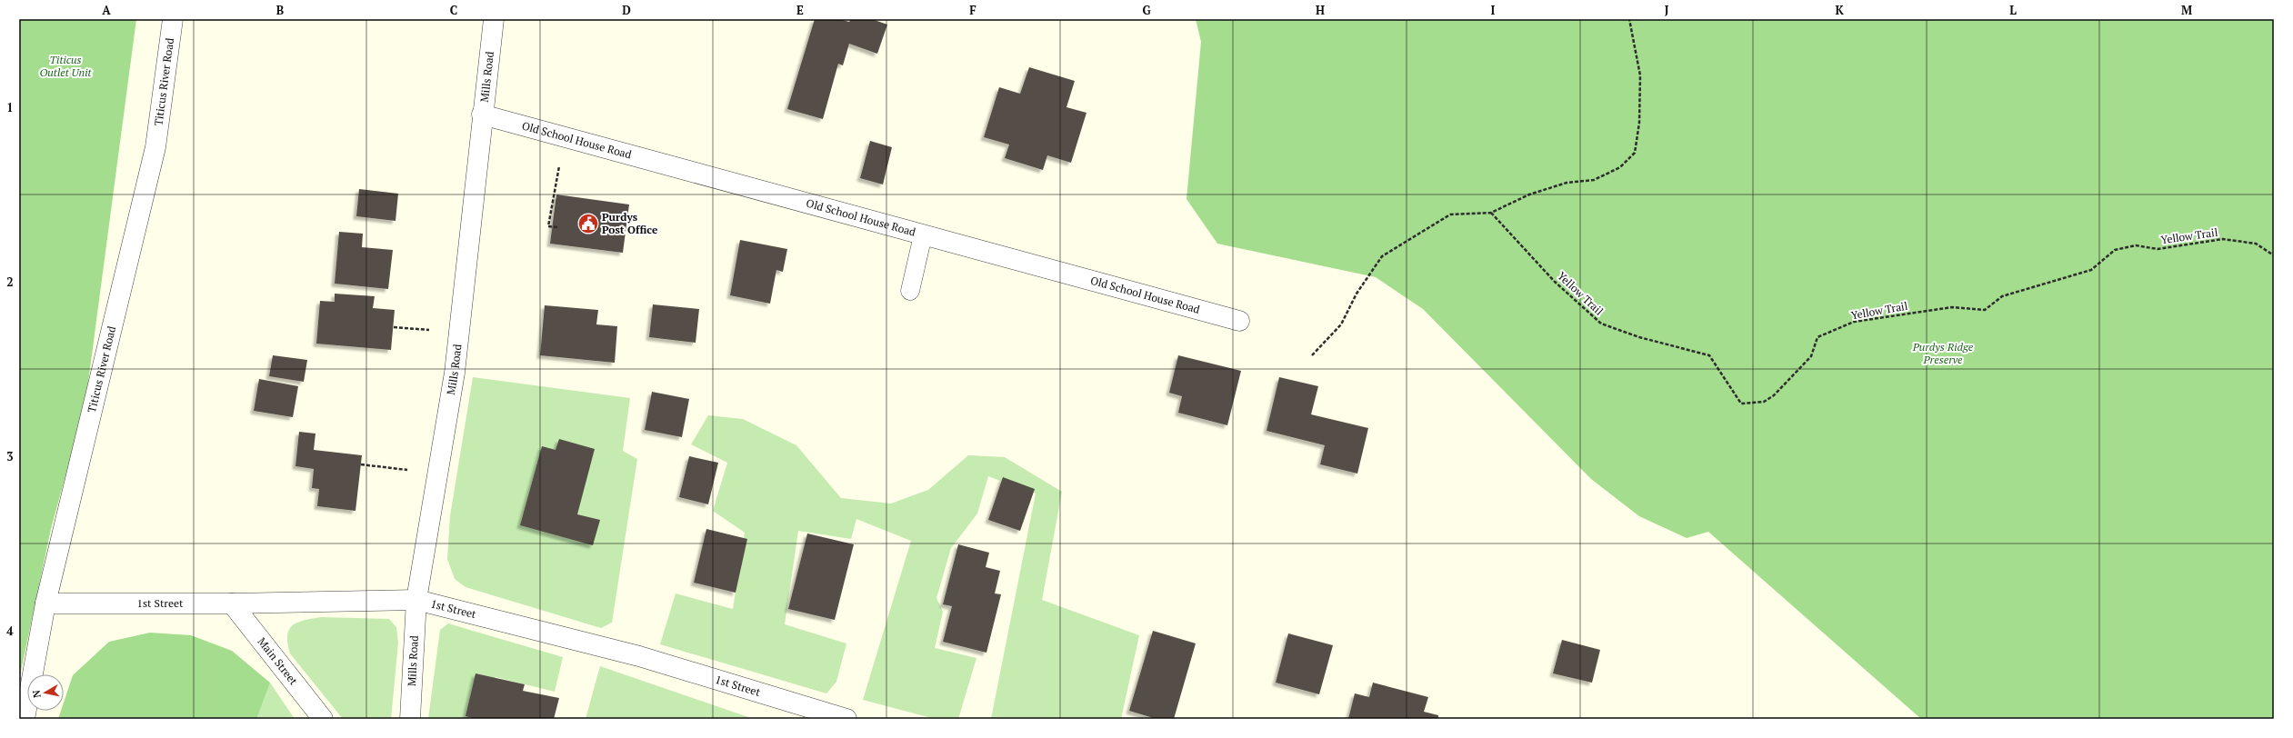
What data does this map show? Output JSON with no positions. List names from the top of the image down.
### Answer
{
  "streets": {
    "street": [
      "Mills Road",
      "Titicus River Road",
      "Old School House Road",
      "1st Street",
      "Main Street"
    ],
    "path": ["Yellow Trail"]
  },
  "crossings": [
    ["Mills Road", "Old School House Road"],
    ["Mills Road", "1st Street"],
    ["Titicus River Road", "1st Street"],
    ["1st Street", "Main Street"]
  ],
  "parks": ["Titicus Outlet Unit", "Purdys Ridge Preserve"],
  "places": {
    "public building": ["Purdys Post Office"]
  },
  "north": "left",
  "grid": {
    "columns": [
      "A",
      "B",
      "C",
      "D",
      "E",
      "F",
      "G",
      "H",
      "I",
      "J",
      "K",
      "L",
      "M"
    ],
    "rows": [
      "1",
      "2",
      "3",
      "4"
    ]
  }
}
